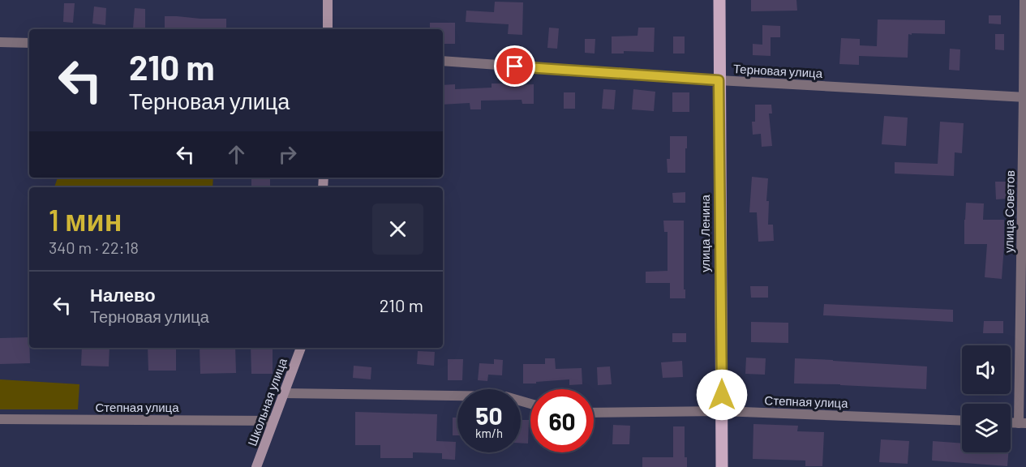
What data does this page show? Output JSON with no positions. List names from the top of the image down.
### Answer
{
  "streets": {
    "main road": ["улица Ленина"],
    "street": [
      "Терновая улица",
      "улица Советов",
      "Школьная улица",
      "Степная улица"
    ]
  },
  "crossings": [
    ["Терновая улица", "улица Советов"],
    ["Терновая улица", "улица Ленина"],
    ["улица Ленина", "Степная улица"],
    ["Школьная улица", "Степная улица"]
  ],
  "page": {
    "turn": ["210 m", "Терновая улица"],
    "heading": ["1 мин", "340 m · 22:18"],
    "list": [
      {
        "name": "Налево",
        "note": "Терновая улица",
        "value": "210 m"
      }
    ],
    "speed": "50 km/h",
    "limit": "60"
  }
}
